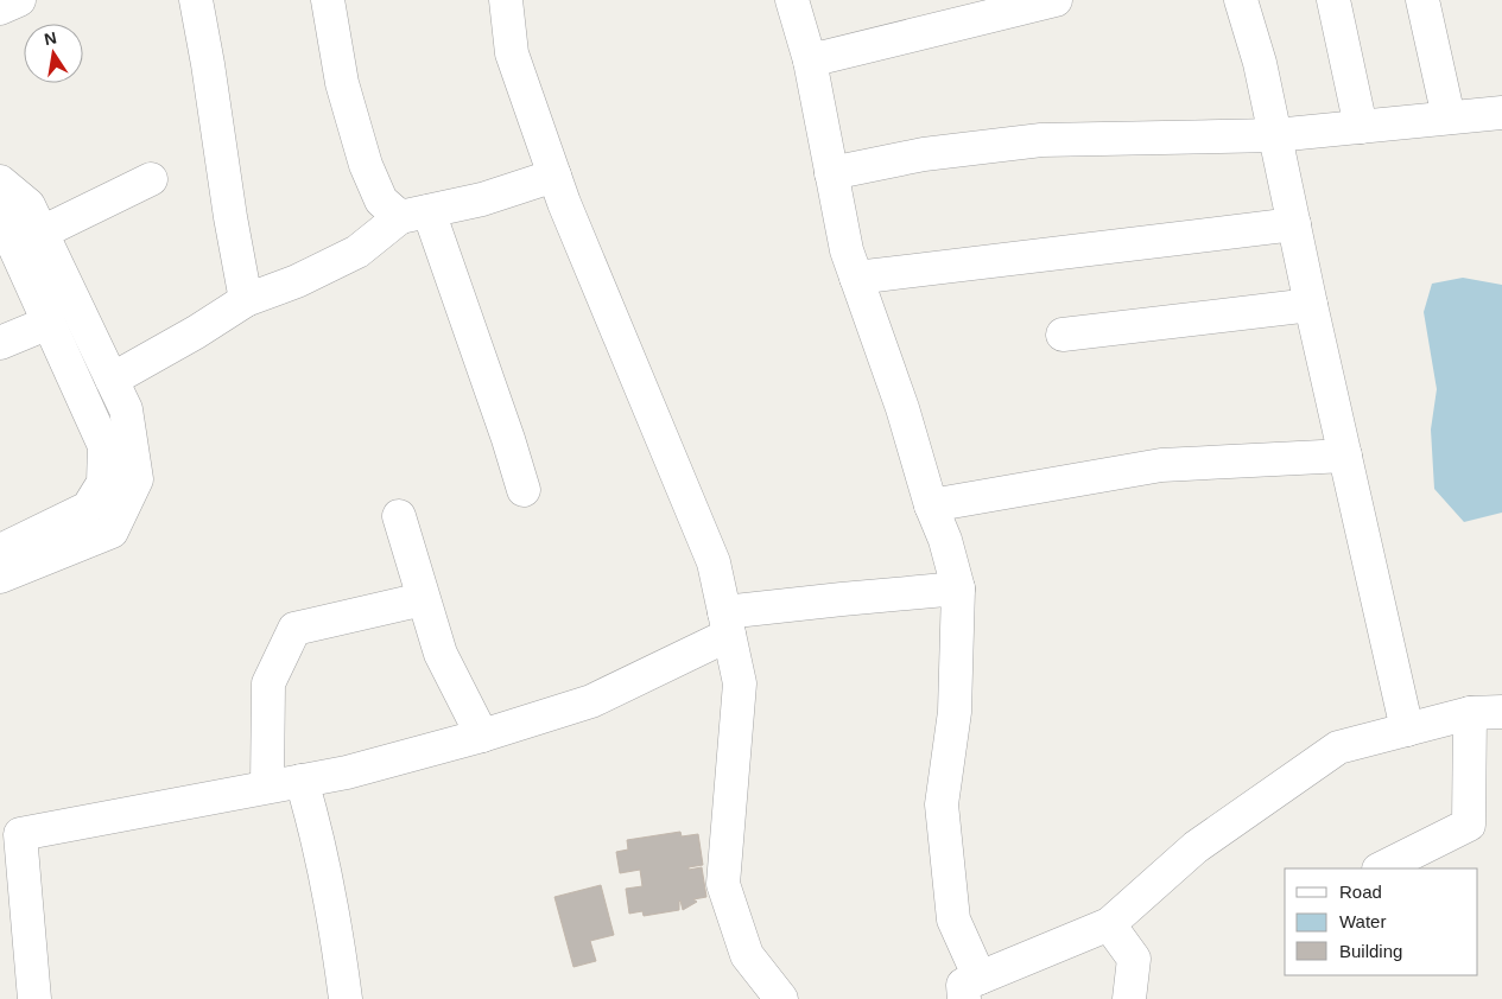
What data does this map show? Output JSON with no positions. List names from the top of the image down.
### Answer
{
  "legend": ["Road", "Water", "Building"],
  "north": "top"
}
